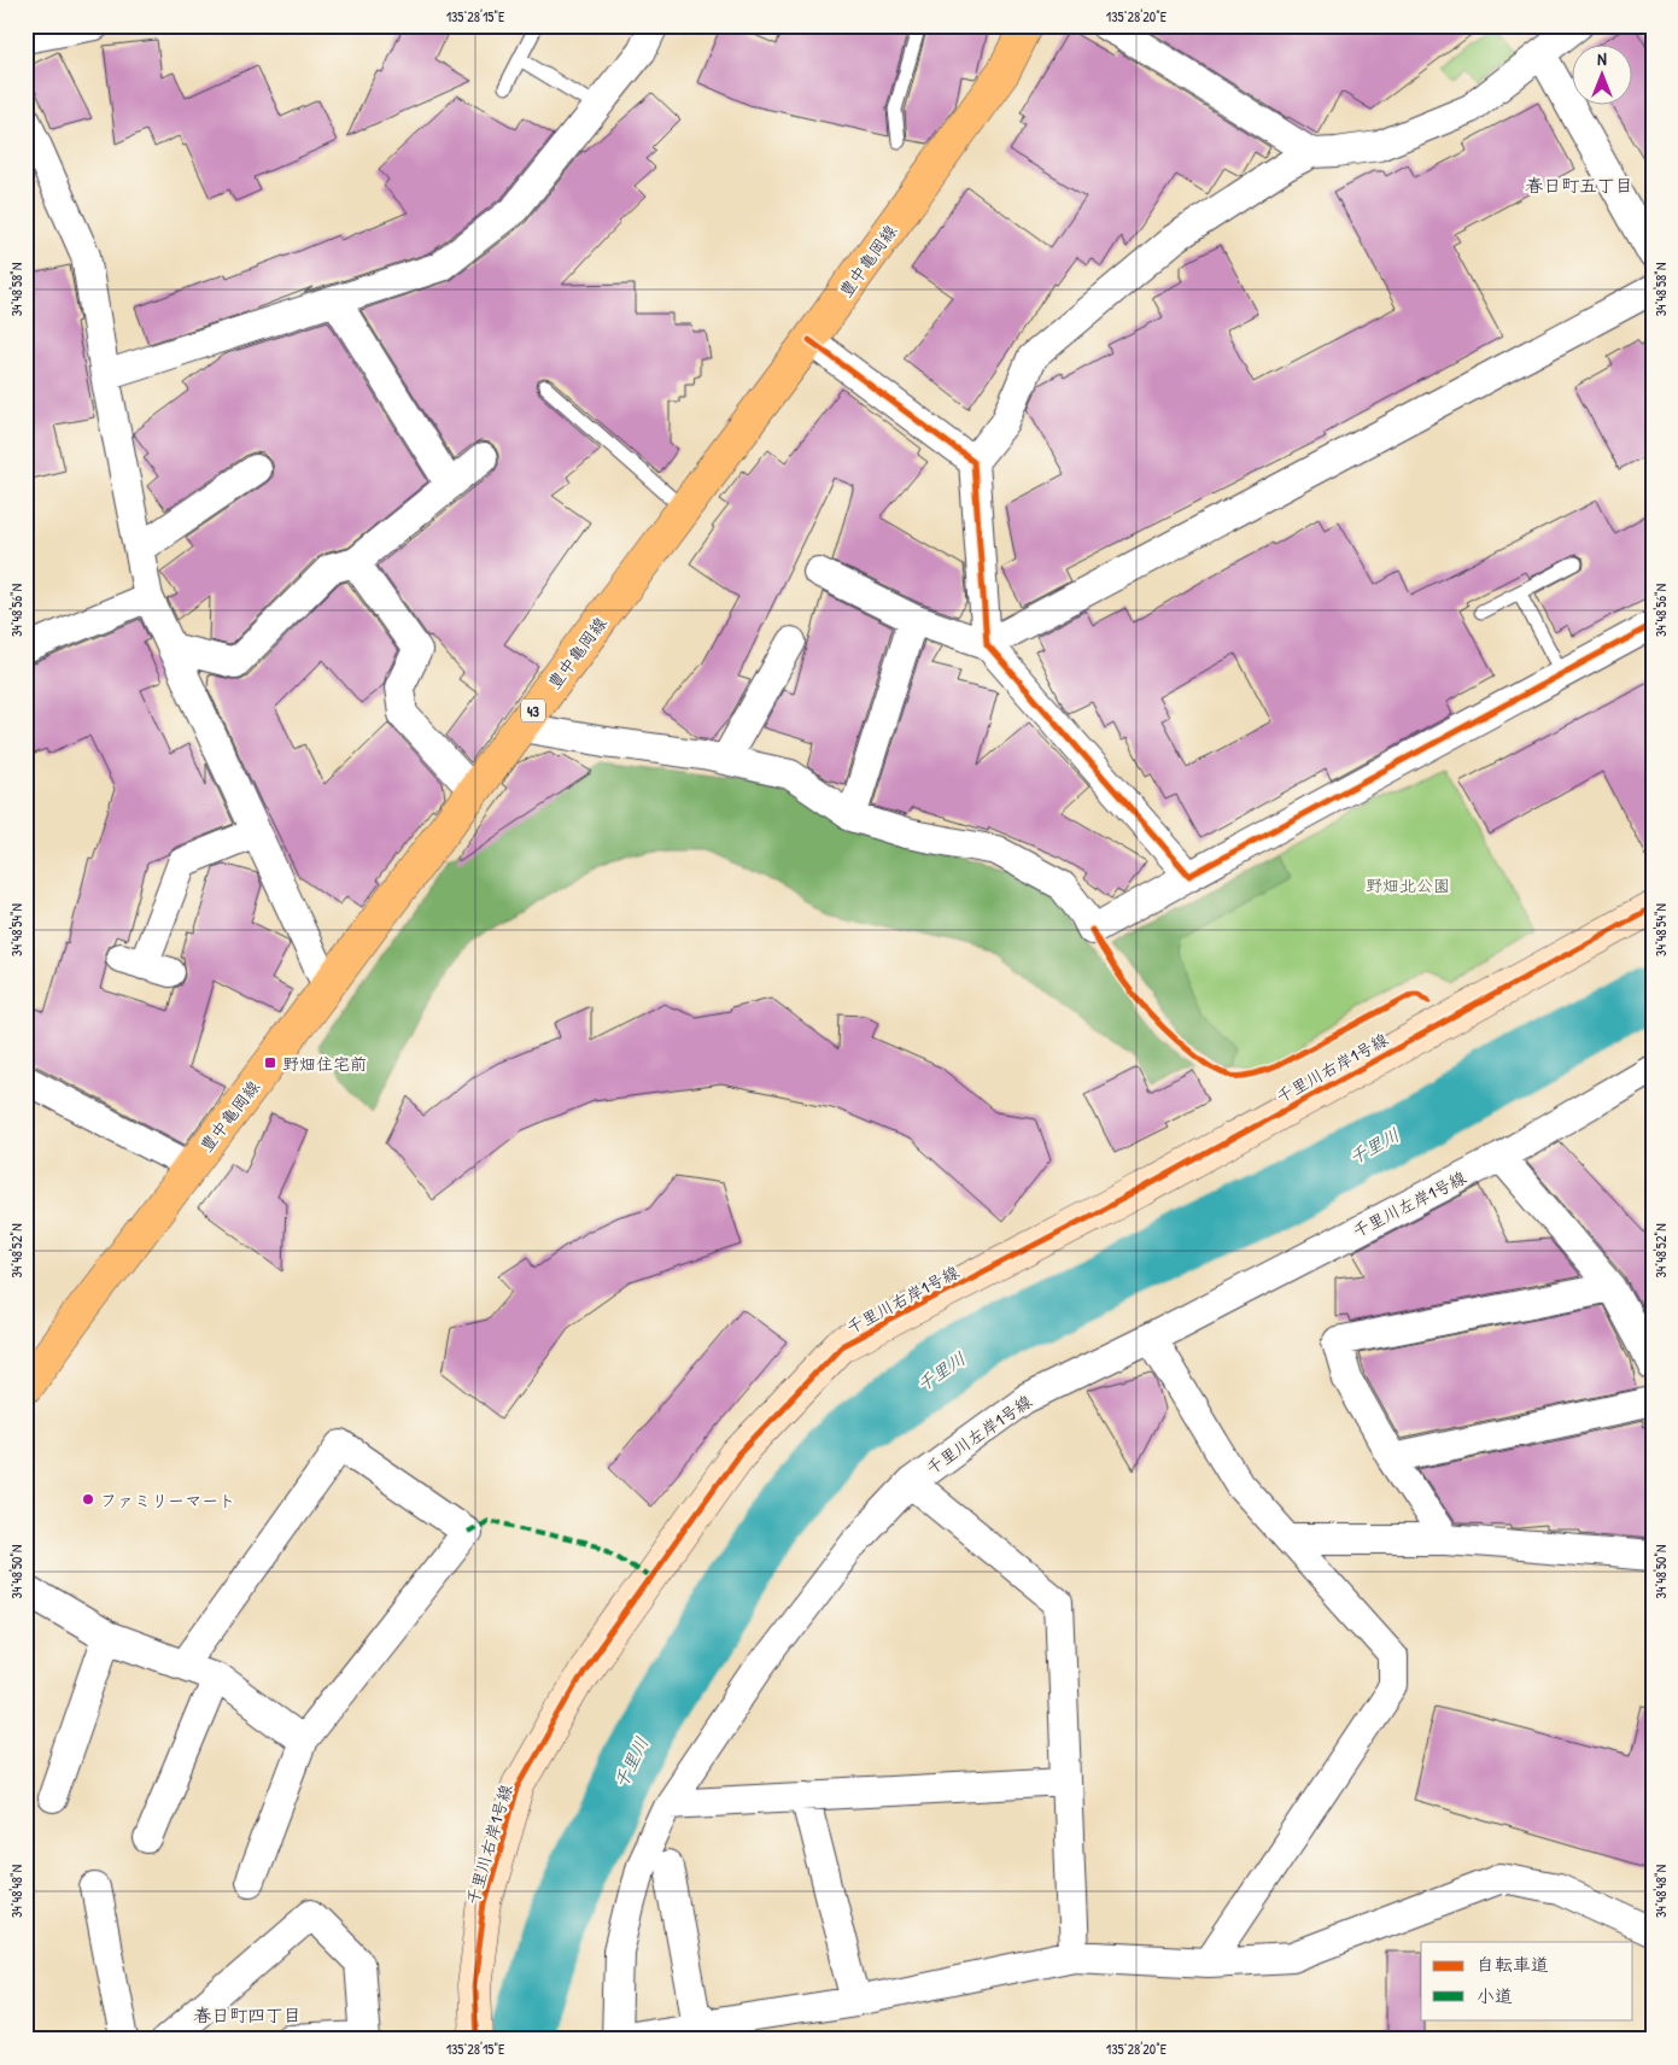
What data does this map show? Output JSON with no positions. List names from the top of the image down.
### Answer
{
  "streets": {
    "main road": ["豊中亀岡線", "43"],
    "street": ["千里川右岸1号線", "千里川左岸1号線"]
  },
  "districts": ["春日町五丁目", "春日町四丁目"],
  "water": ["千里川"],
  "parks": ["野畑北公園"],
  "places": {
    "transit": ["野畑住宅前"],
    "other": ["ファミリーマート"]
  },
  "legend": ["自転車道", "小道"],
  "north": "top",
  "coordinates": [
    "135°28'15\"E",
    "135°28'20\"E",
    "34°48'58\"N",
    "34°48'56\"N",
    "34°48'54\"N",
    "34°48'52\"N",
    "34°48'50\"N",
    "34°48'48\"N"
  ]
}
